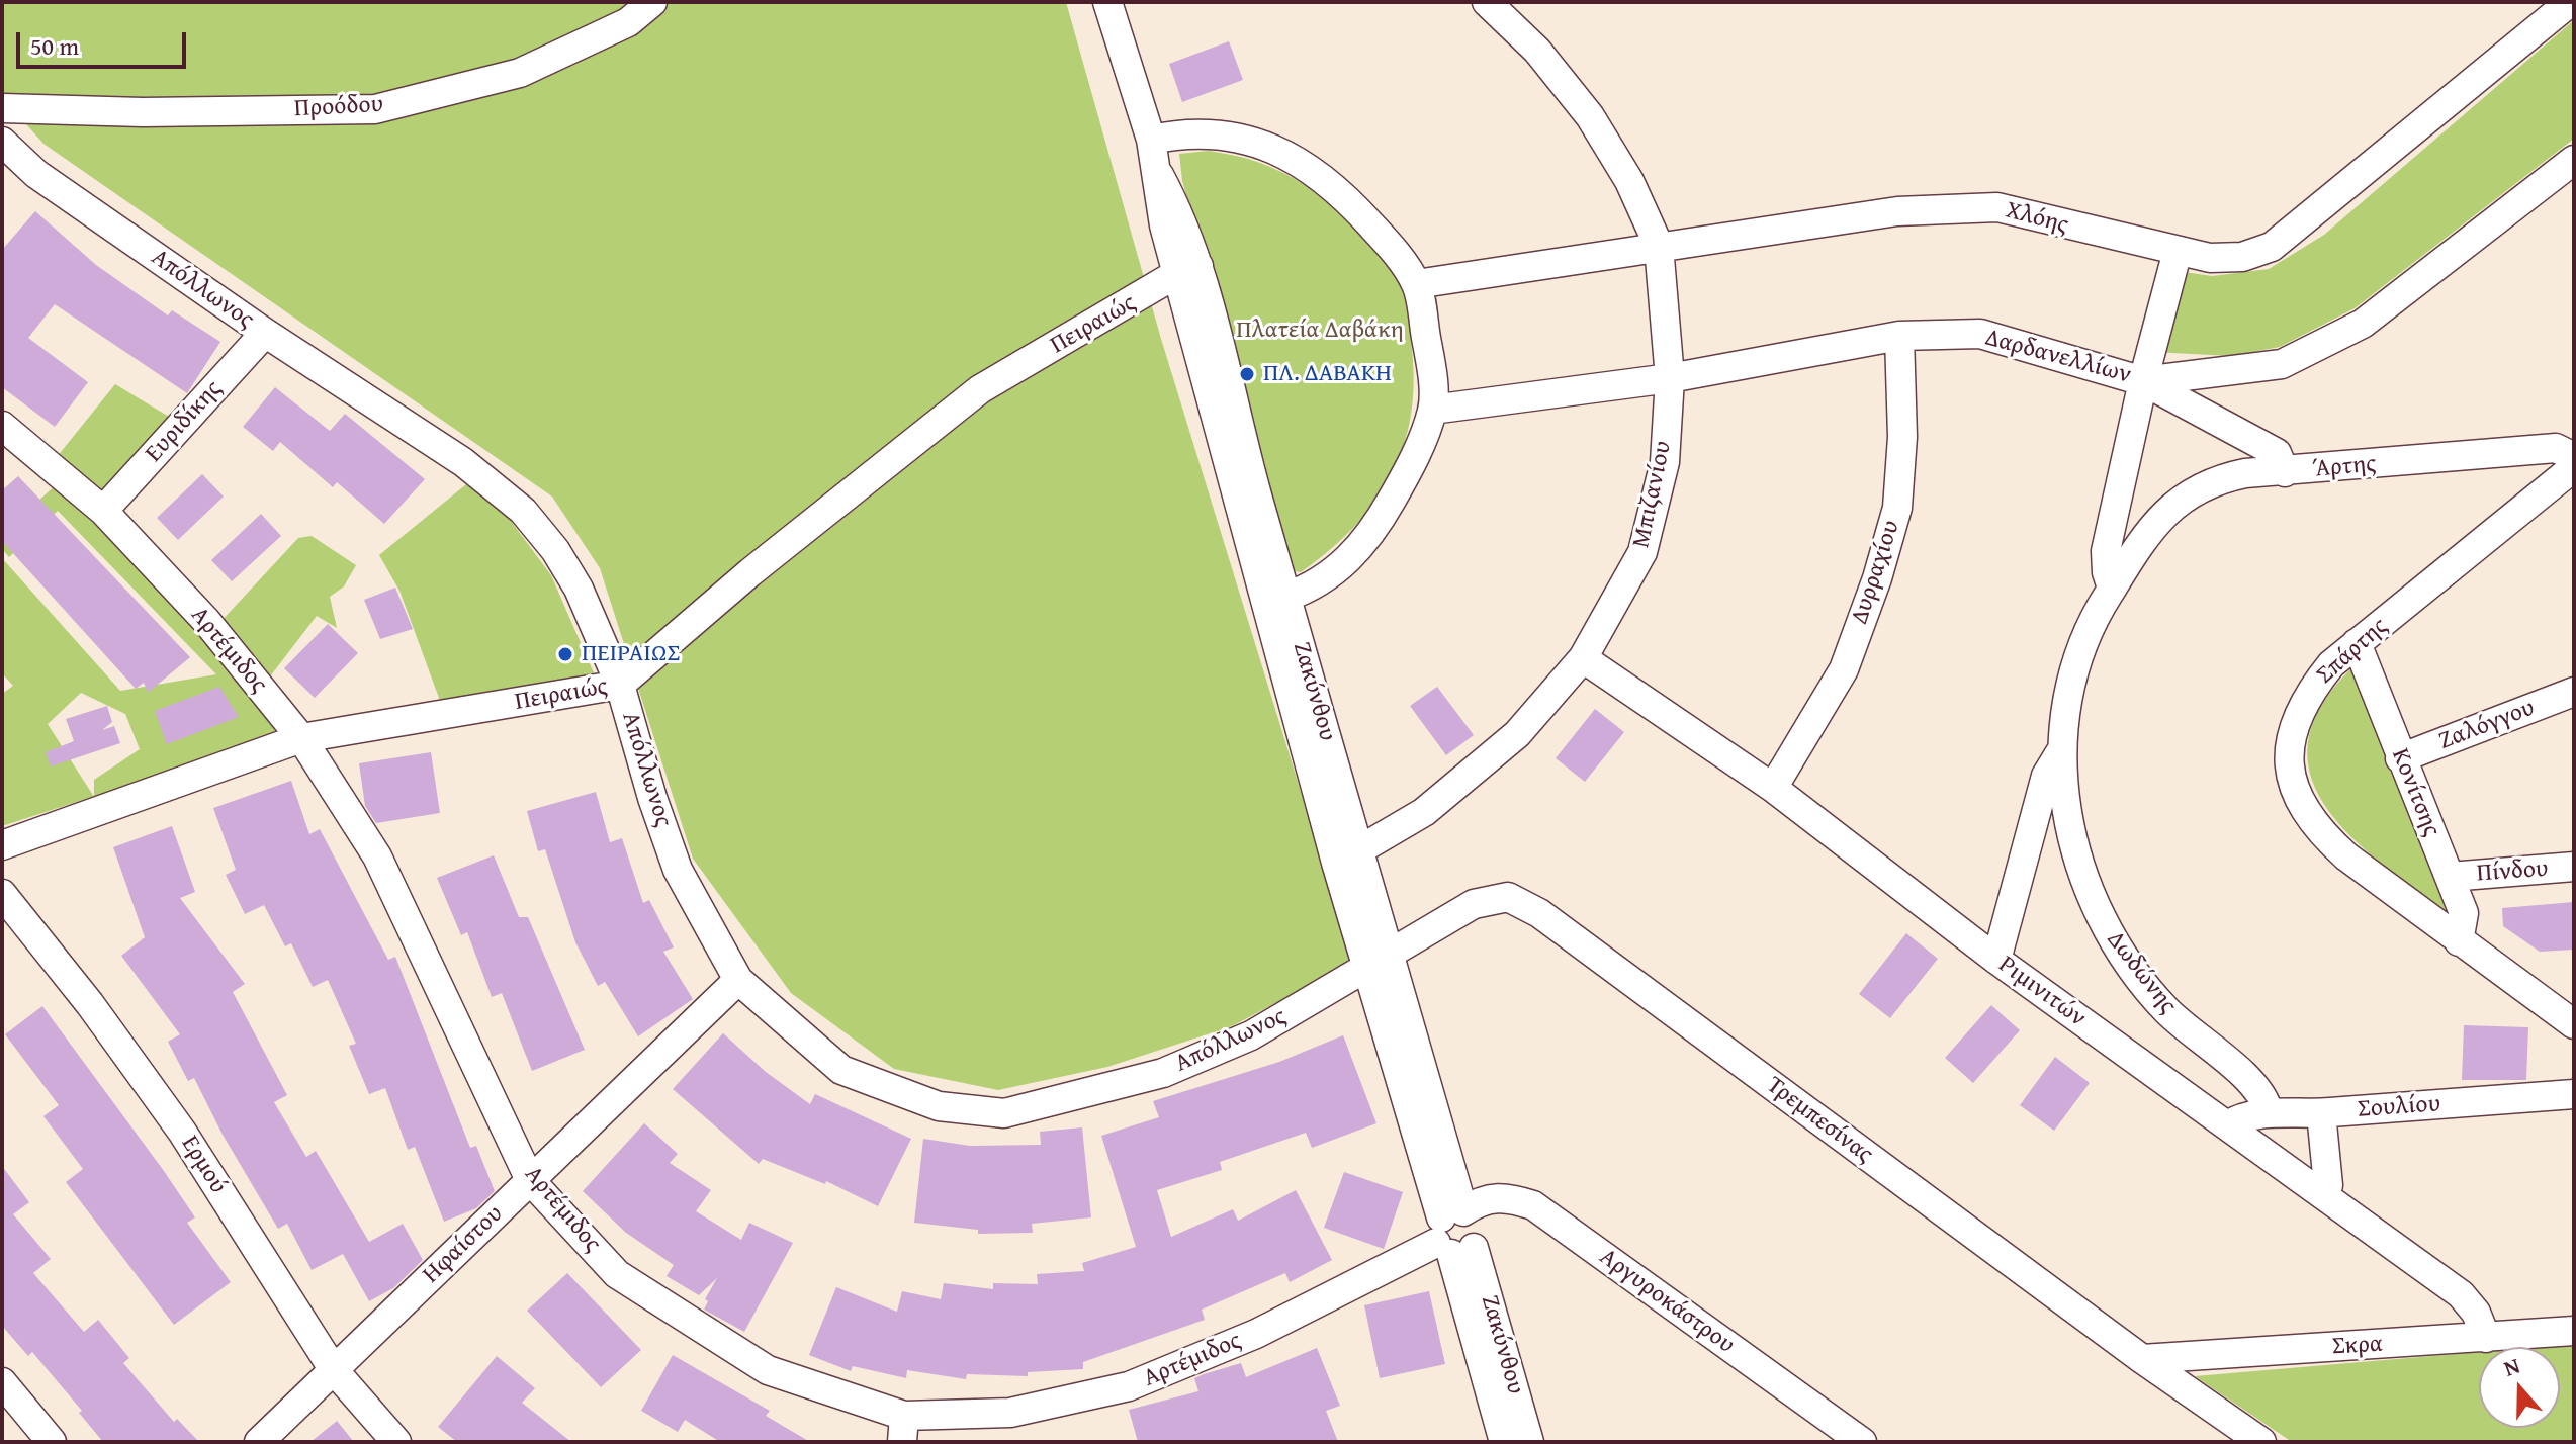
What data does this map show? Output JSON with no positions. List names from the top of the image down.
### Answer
{
  "streets": {
    "street": [
      "Προόδου",
      "Χλόης",
      "Απόλλωνος",
      "Πειραιώς",
      "Δαρδανελλίων",
      "Ευριδίκης",
      "Άρτης",
      "Μπιζανίου",
      "Δυρραχίου",
      "Αρτέμιδος",
      "Σπάρτης",
      "Ζακύνθου",
      "Ζαλόγγου",
      "Κονίτσης",
      "Πίνδου",
      "Δωδώνης",
      "Ριμινιτών",
      "Σουλίου",
      "Τρεμπεσίνας",
      "Ερμού",
      "Ηφαίστου",
      "Αργυροκάστρου",
      "Σκρα"
    ]
  },
  "crossings": [
    ["Χλόης", "Μπιζανίου"],
    ["Απόλλωνος", "Πειραιώς"],
    ["Απόλλωνος", "Ευριδίκης"],
    ["Απόλλωνος", "Ζακύνθου"],
    ["Απόλλωνος", "Τρεμπεσίνας"],
    ["Απόλλωνος", "Ηφαίστου"],
    ["Πειραιώς", "Αρτέμιδος"],
    ["Πειραιώς", "Ζακύνθου"],
    ["Δαρδανελλίων", "Άρτης"],
    ["Δαρδανελλίων", "Μπιζανίου"],
    ["Δαρδανελλίων", "Δυρραχίου"],
    ["Ευριδίκης", "Αρτέμιδος"],
    ["Άρτης", "Δωδώνης"],
    ["Μπιζανίου", "Ζακύνθου"],
    ["Μπιζανίου", "Ριμινιτών"],
    ["Δυρραχίου", "Ριμινιτών"],
    ["Αρτέμιδος", "Ζακύνθου"],
    ["Αρτέμιδος", "Ηφαίστου"],
    ["Αρτέμιδος", "Αργυροκάστρου"],
    ["Σπάρτης", "Κονίτσης"],
    ["Ζακύνθου", "Τρεμπεσίνας"],
    ["Ζακύνθου", "Αργυροκάστρου"],
    ["Ζαλόγγου", "Κονίτσης"],
    ["Κονίτσης", "Πίνδου"],
    ["Δωδώνης", "Ριμινιτών"],
    ["Δωδώνης", "Σουλίου"],
    ["Ριμινιτών", "Σουλίου"],
    ["Ριμινιτών", "Σκρα"],
    ["Τρεμπεσίνας", "Σκρα"],
    ["Ερμού", "Ηφαίστου"]
  ],
  "parks": ["Πλατεία Δαβάκη"],
  "places": ["ΠΛ. ΔΑΒΑΚΗ", "ΠΕΙΡΑΙΩΣ"],
  "scale_bar": "50 m",
  "north": "top"
}
